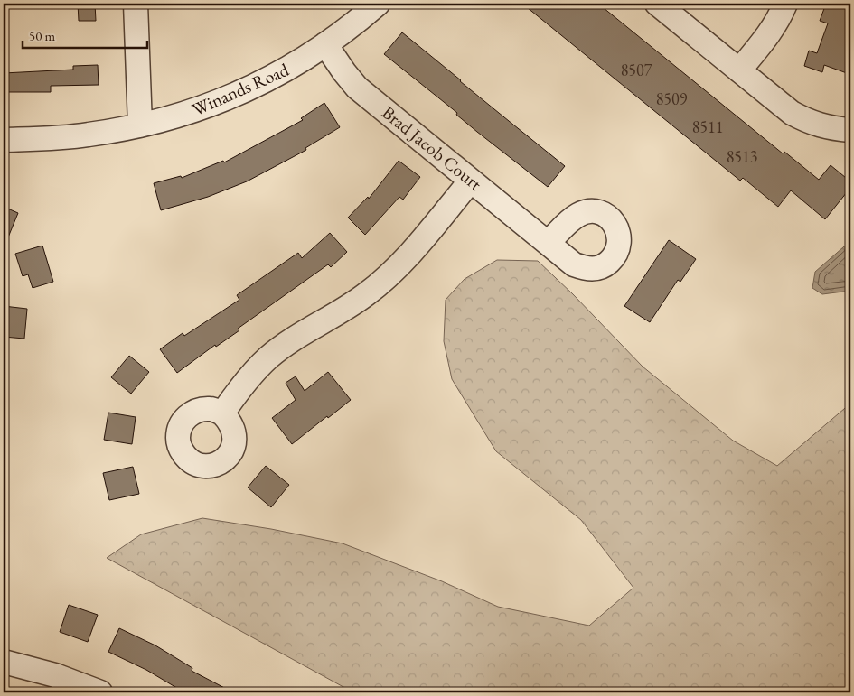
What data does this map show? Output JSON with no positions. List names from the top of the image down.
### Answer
{
  "streets": {
    "street": ["Winands Road", "Brad Jacob Court"]
  },
  "crossings": [
    ["Winands Road", "Brad Jacob Court"]
  ],
  "house_numbers": [
    "8507",
    "8509",
    "8511",
    "8513"
  ],
  "scale_bar": "50 m"
}
